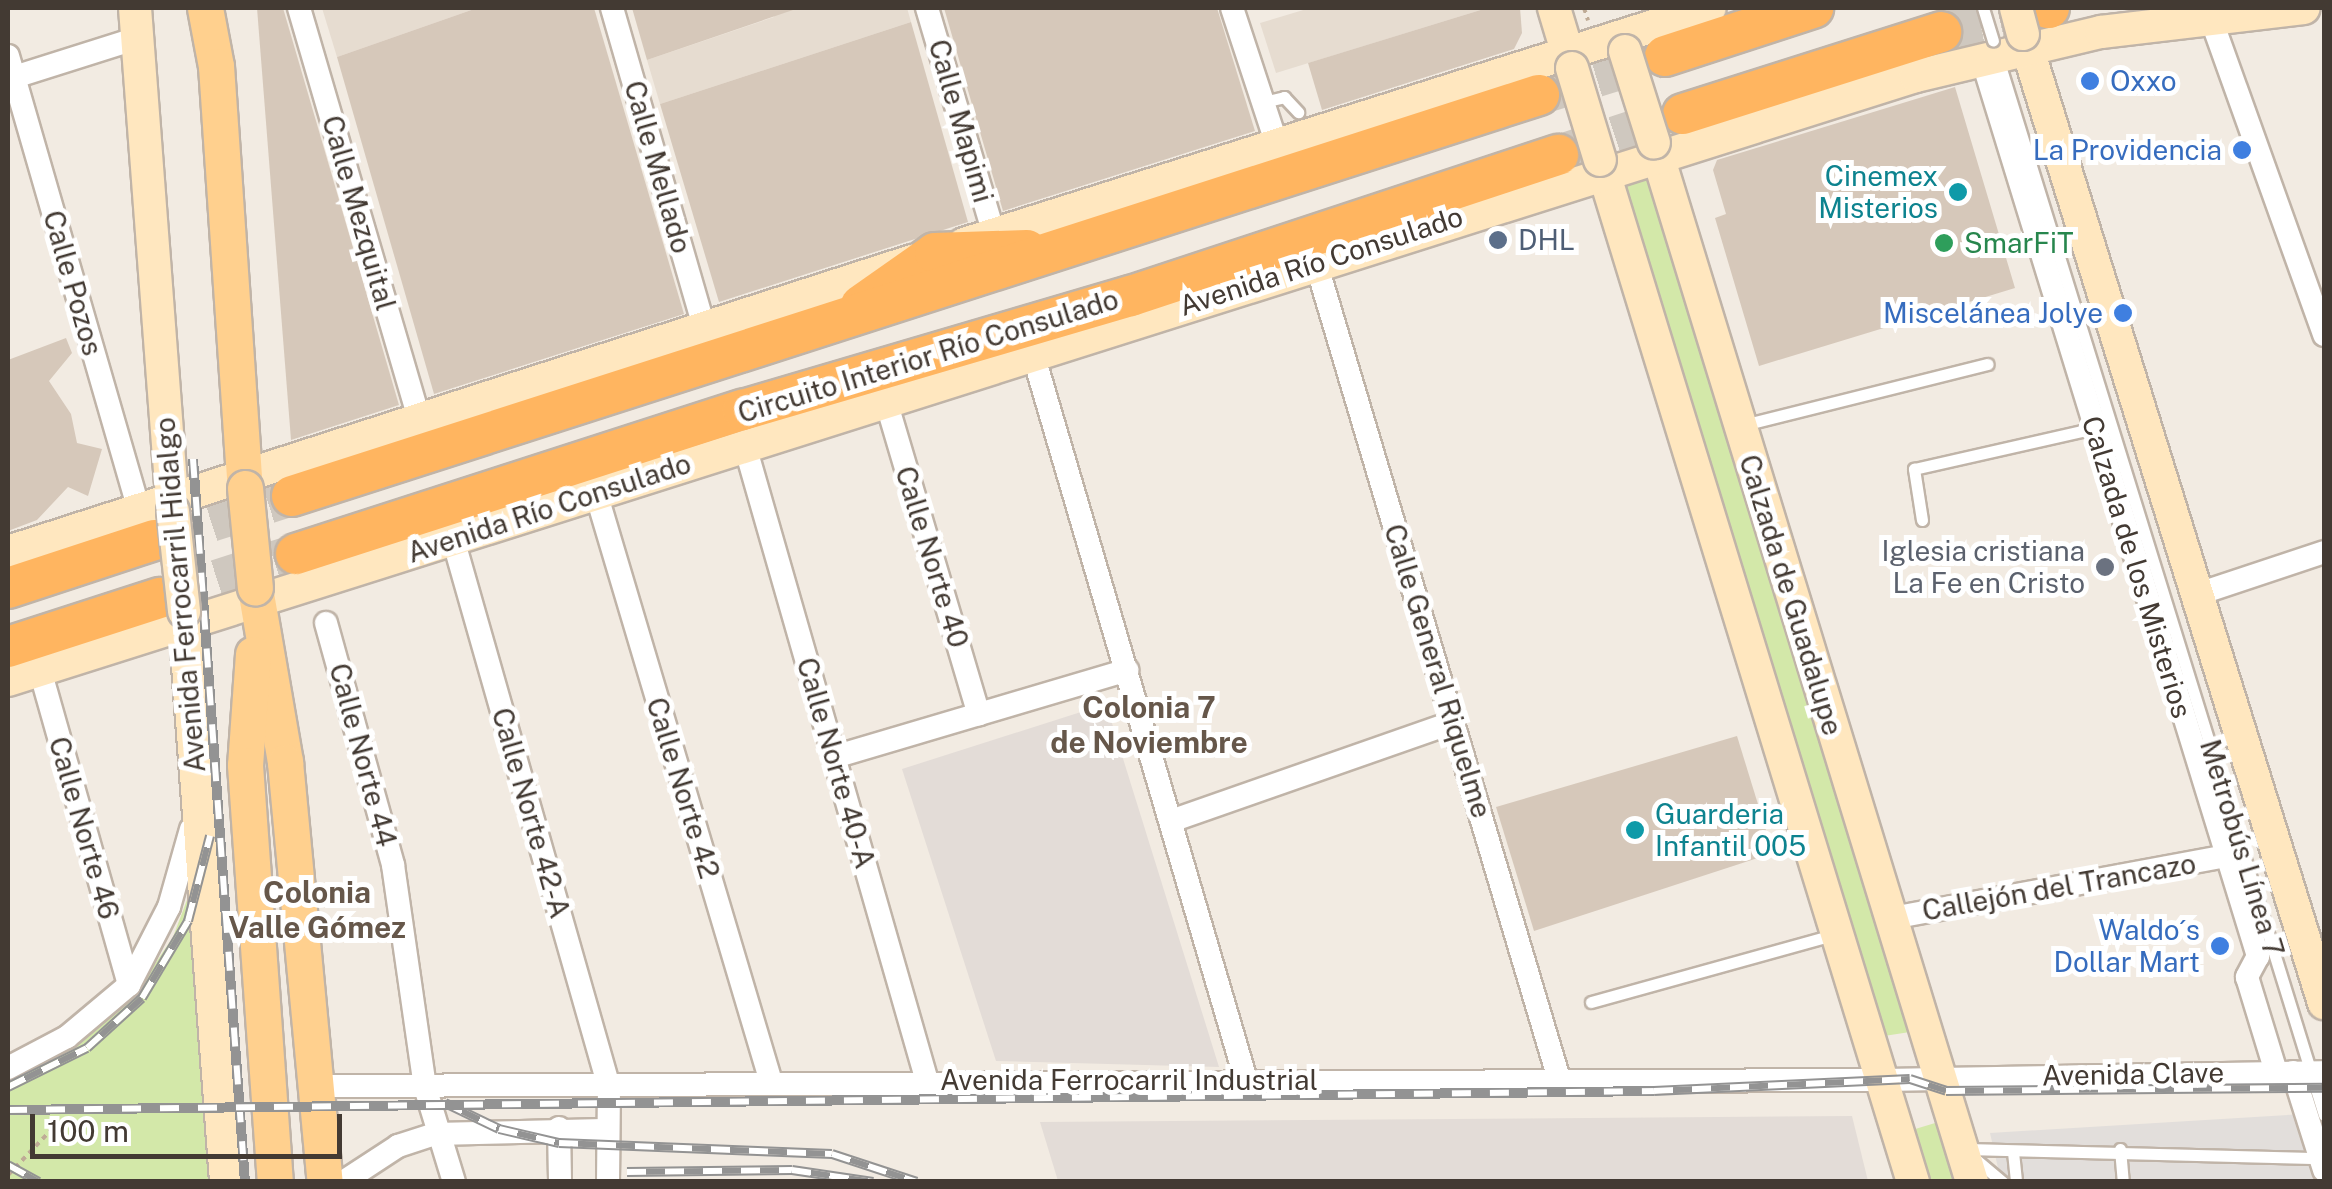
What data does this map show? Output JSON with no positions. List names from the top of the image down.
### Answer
{
  "streets": {
    "highway": ["Circuito Interior Río Consulado"],
    "main road": [
      "Avenida Río Consulado",
      "Calzada de los Misterios",
      "Avenida Ferrocarril Hidalgo",
      "Calzada de Guadalupe"
    ],
    "street": [
      "Calle Mapimi",
      "Calle Mellado",
      "Calle Mezquital",
      "Calle Pozos",
      "Calle Norte 40",
      "Calle General Riquelme",
      "Calle Norte 44",
      "Calle Norte 40-A",
      "Calle Norte 42",
      "Calle Norte 42-A",
      "Calle Norte 46",
      "Callejón del Trancazo",
      "Avenida Clave",
      "Avenida Ferrocarril Industrial"
    ],
    "lane": ["Metrobús Línea 7"]
  },
  "crossings": [
    ["Avenida Río Consulado", "Circuito Interior Río Consulado"],
    ["Avenida Río Consulado", "Calle Norte 40"],
    ["Avenida Río Consulado", "Calzada de los Misterios"],
    ["Avenida Río Consulado", "Avenida Ferrocarril Hidalgo"],
    ["Avenida Río Consulado", "Calzada de Guadalupe"],
    ["Avenida Río Consulado", "Calle General Riquelme"],
    ["Avenida Río Consulado", "Calle Norte 40-A"],
    ["Avenida Río Consulado", "Calle Norte 42"],
    ["Avenida Río Consulado", "Calle Norte 42-A"],
    ["Avenida Río Consulado", "Metrobús Línea 7"],
    ["Calle Pozos", "Avenida Ferrocarril Hidalgo"],
    ["Circuito Interior Río Consulado", "Calle Norte 40"],
    ["Calzada de los Misterios", "Metrobús Línea 7"],
    ["Calzada de los Misterios", "Callejón del Trancazo"],
    ["Calzada de los Misterios", "Avenida Clave"],
    ["Avenida Ferrocarril Hidalgo", "Avenida Ferrocarril Industrial"],
    ["Calzada de Guadalupe", "Callejón del Trancazo"],
    ["Calzada de Guadalupe", "Avenida Clave"],
    ["Calzada de Guadalupe", "Avenida Ferrocarril Industrial"],
    ["Calle General Riquelme", "Avenida Ferrocarril Industrial"],
    ["Calle Norte 44", "Avenida Ferrocarril Industrial"],
    ["Calle Norte 40-A", "Avenida Ferrocarril Industrial"],
    ["Calle Norte 42", "Avenida Ferrocarril Industrial"],
    ["Calle Norte 42-A", "Avenida Ferrocarril Industrial"],
    ["Metrobús Línea 7", "Avenida Clave"],
    ["Avenida Clave", "Avenida Ferrocarril Industrial"]
  ],
  "districts": ["Colonia 7 de Noviembre", "Colonia Valle Gómez"],
  "places": [
    "Oxxo",
    "La Providencia",
    "Cinemex Misterios",
    "DHL",
    "SmarFiT",
    "Miscelánea Jolye",
    "Iglesia cristiana La Fe en Cristo",
    "Guarderia Infantil 005",
    "Waldo´s Dollar Mart"
  ],
  "scale_bar": "100 m"
}
